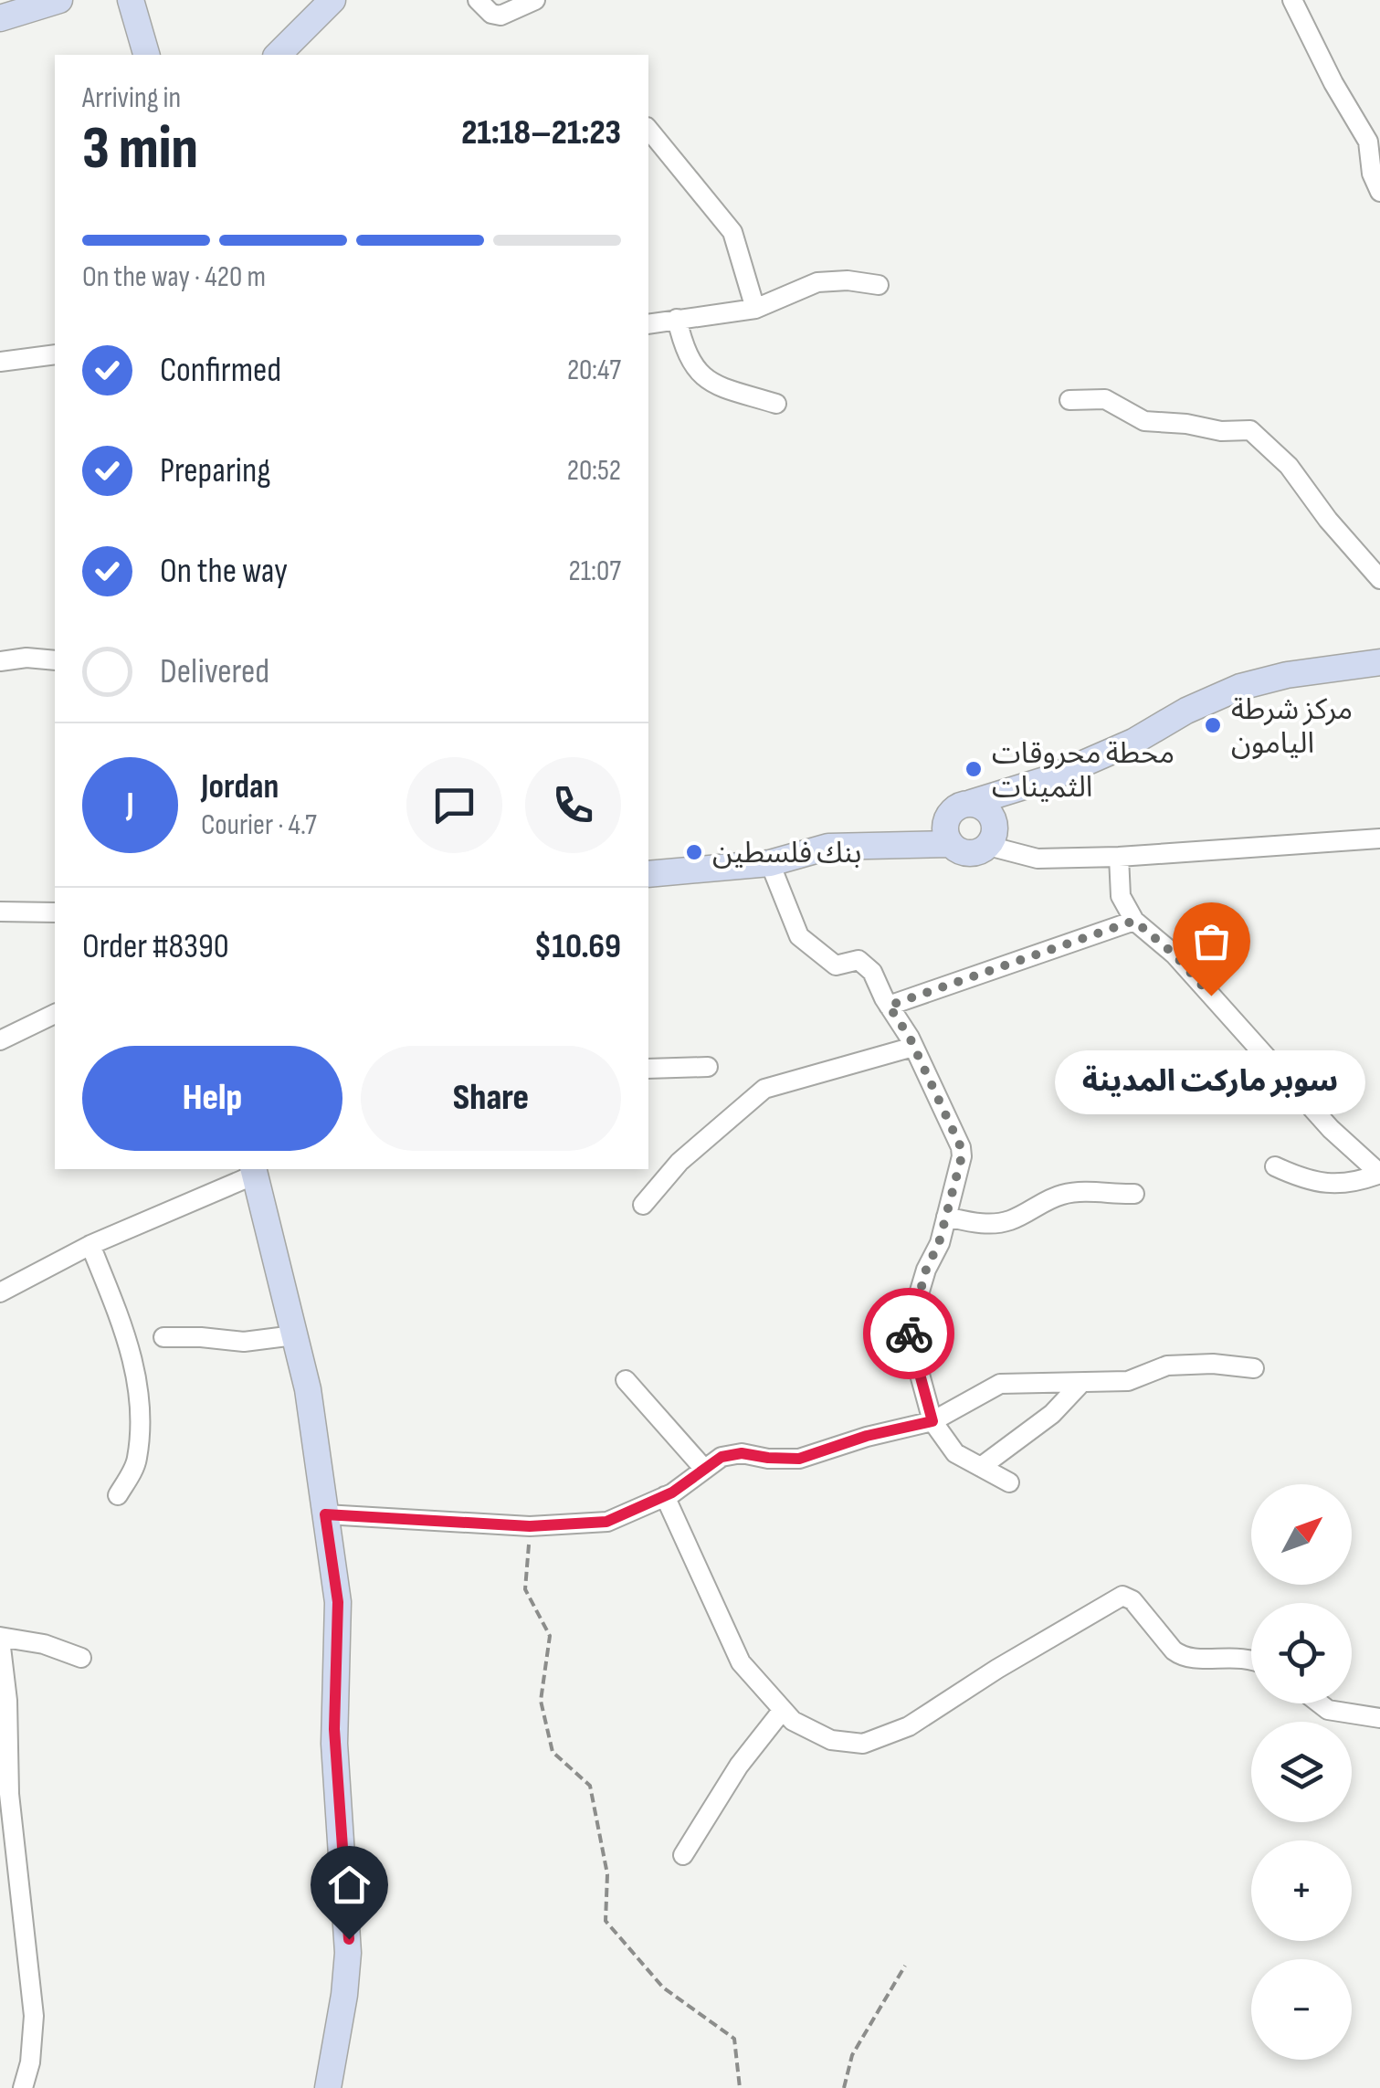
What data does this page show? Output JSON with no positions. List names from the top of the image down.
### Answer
{
  "places": [
    "مركز شرطة اليامون",
    "محطة محروقات الثمينات",
    "بنك فلسطين",
    "سوبر ماركت المدينة"
  ],
  "north": "top right",
  "page": {
    "heading": ["3 min", "Arriving in", "21:18–21:23"],
    "panel": [
      "Jordan",
      "Courier · 4.7",
      "Order #8390",
      "$10.69"
    ],
    "bar": "On the way · 420 m",
    "list": [
      ["Confirmed", "20:47"],
      ["Preparing", "20:52"],
      ["On the way", "21:07"],
      "Delivered"
    ],
    "round": "J",
    "buttons": ["Help", "Share"],
    "bubble": "سوبر ماركت المدينة",
    "map_buttons": ["+", "−"]
  }
}
